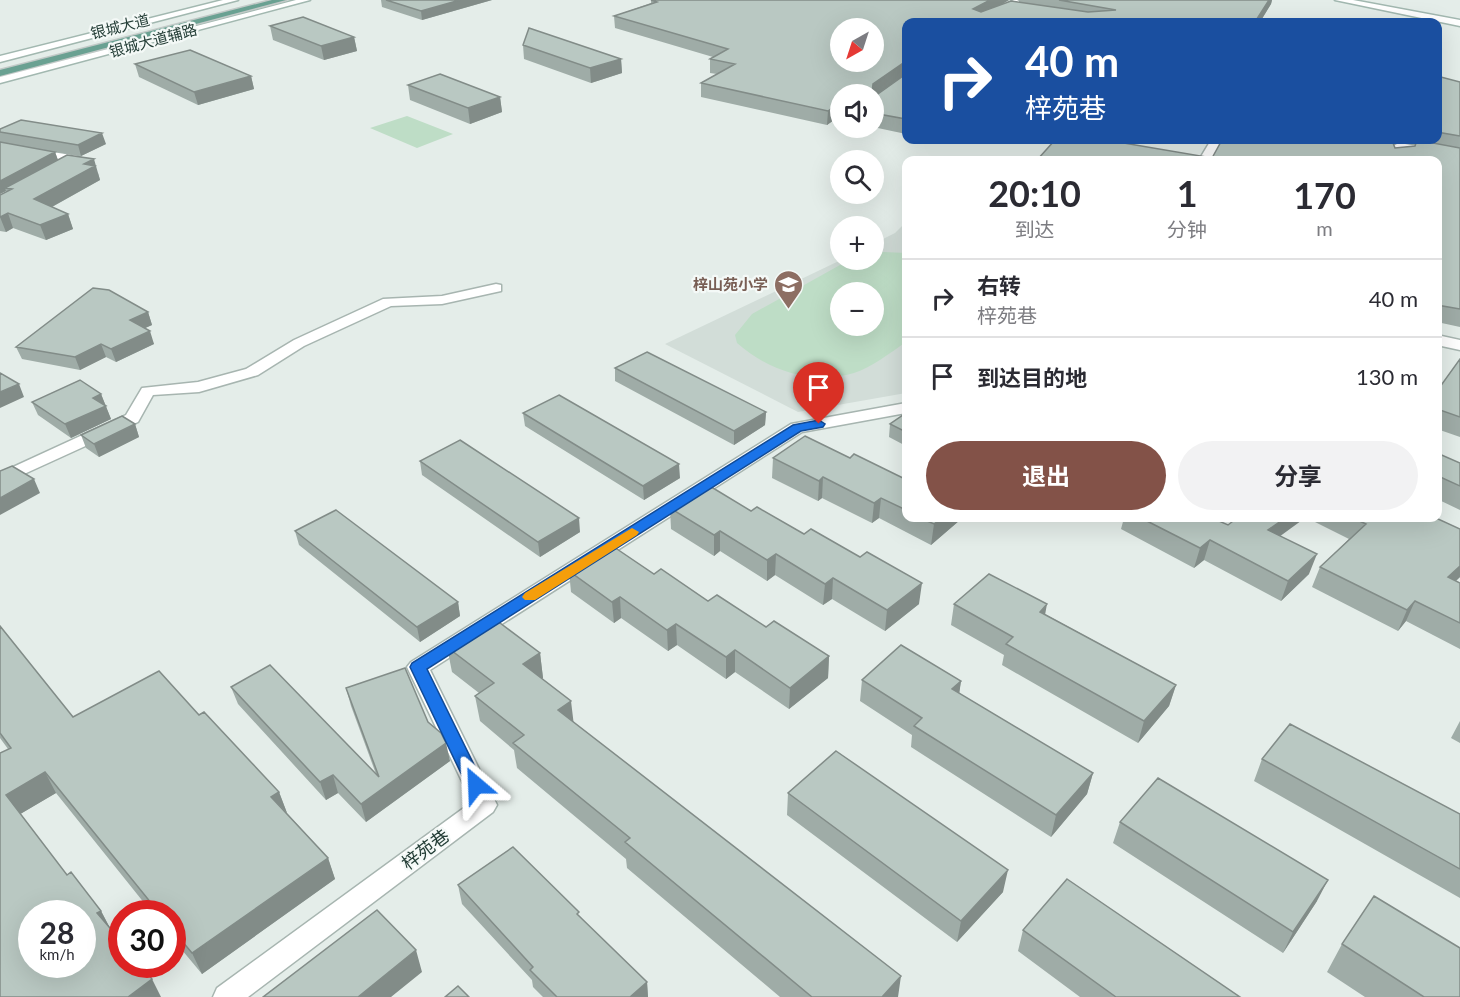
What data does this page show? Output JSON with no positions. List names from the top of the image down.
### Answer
{
  "streets": {
    "main road": ["银城大道"],
    "street": ["银城大道辅路", "梓苑巷"]
  },
  "places": {
    "school or university": ["梓山苑小学"]
  },
  "north": "bottom left",
  "page": {
    "map_buttons": ["+", "−"],
    "turn": ["40 m", "梓苑巷"],
    "eta": [
      "20:10",
      "到达",
      "1",
      "分钟",
      "170",
      "m"
    ],
    "list": [
      {
        "name": "右转",
        "note": "梓苑巷",
        "value": "40 m"
      },
      {
        "name": "到达目的地",
        "value": "130 m"
      }
    ],
    "buttons": ["退出", "分享"],
    "speed": "28 km/h",
    "limit": "30"
  }
}
